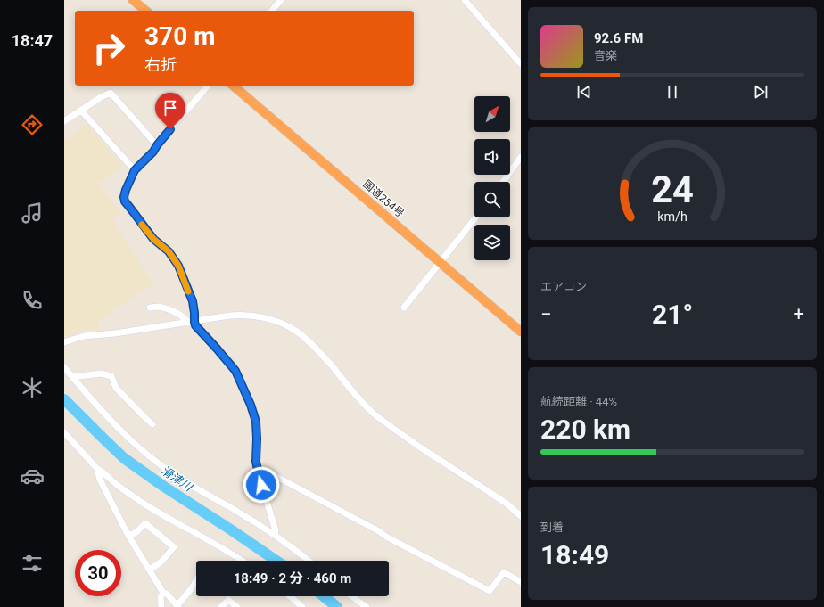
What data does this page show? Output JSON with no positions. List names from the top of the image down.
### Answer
{
  "streets": {
    "highway": ["国道254号"]
  },
  "water": ["滑津川"],
  "north": "top right",
  "page": {
    "tabs": "18:47",
    "turn": ["370 m", "右折"],
    "song": ["92.6 FM", "音楽"],
    "tile": [
      "エアコン",
      ["航続距離 · 44%", "220 km"],
      ["到着", "18:49"]
    ],
    "heat": ["−", "21°", "+"],
    "limit": "30",
    "trip": "18:49 · 2 分 · 460 m",
    "gauge": ["24", "km/h"]
  }
}
